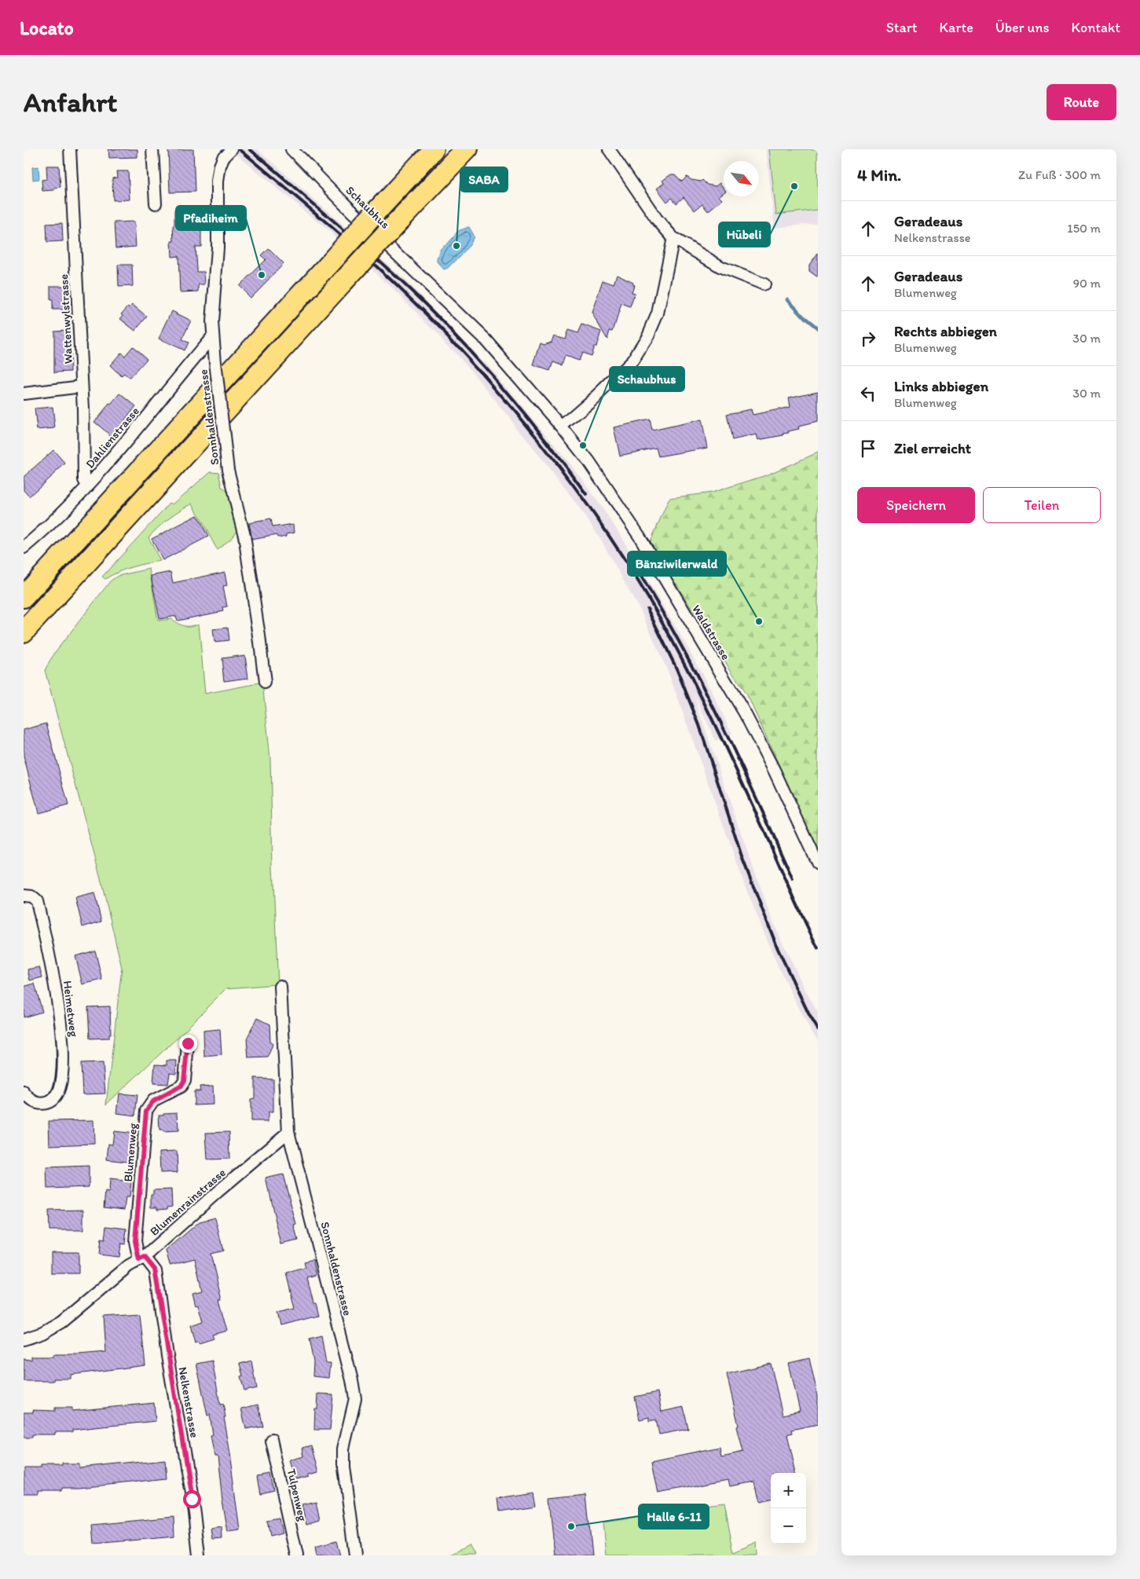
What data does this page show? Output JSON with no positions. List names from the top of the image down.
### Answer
{
  "streets": {
    "street": [
      "Schaubhus",
      "Wattenwylstrasse",
      "Sonnhaldenstrasse",
      "Dahlienstrasse",
      "Waldstrasse",
      "Heimetweg",
      "Blumenweg",
      "Blumenrainstrasse",
      "Nelkenstrasse",
      "Tulpenweg"
    ]
  },
  "crossings": [
    ["Schaubhus", "Waldstrasse"],
    ["Wattenwylstrasse", "Dahlienstrasse"],
    ["Sonnhaldenstrasse", "Dahlienstrasse"],
    ["Sonnhaldenstrasse", "Blumenrainstrasse"],
    ["Blumenweg", "Blumenrainstrasse"],
    ["Blumenweg", "Nelkenstrasse"],
    ["Blumenrainstrasse", "Nelkenstrasse"]
  ],
  "places": [
    "Hübeli",
    "SABA",
    "Pfadiheim",
    "Schaubhus",
    "Bänziwilerwald",
    "Halle 6-11"
  ],
  "north": "bottom right",
  "page": {
    "header": "Locato",
    "nav": [
      "Start",
      "Karte",
      "Über uns",
      "Kontakt"
    ],
    "buttons": [
      "Route",
      ["Speichern", "Teilen"]
    ],
    "title": "Anfahrt",
    "heading": ["4 Min.", "Zu Fuß · 300 m"],
    "list": [
      ["Geradeaus", "Nelkenstrasse", "150 m"],
      ["Geradeaus", "Blumenweg", "90 m"],
      ["Rechts abbiegen", "Blumenweg", "30 m"],
      ["Links abbiegen", "Blumenweg", "30 m"],
      "Ziel erreicht"
    ],
    "map_buttons": ["+", "−"]
  }
}
